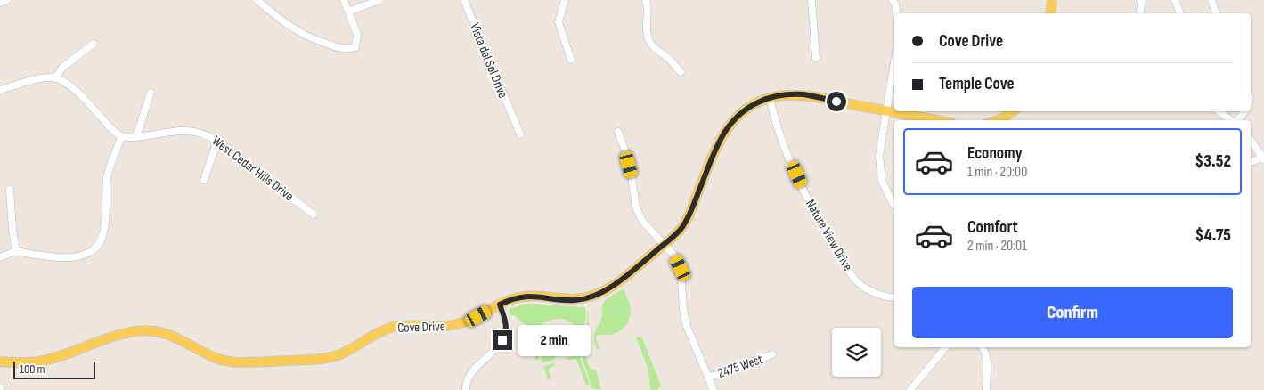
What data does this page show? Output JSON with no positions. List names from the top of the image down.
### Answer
{
  "streets": {
    "main road": ["Cove Drive"],
    "street": [
      "Vista del Sol Drive",
      "West Cedar Hills Drive",
      "Nature View Drive",
      "2475 West"
    ]
  },
  "crossings": [
    ["Nature View Drive", "Cove Drive"]
  ],
  "scale_bar": "100 m",
  "page": {
    "banner": ["Cove Drive", "Temple Cove"],
    "list": [
      {
        "name": "Economy",
        "note": "1 min · 20:00",
        "value": "$3.52"
      },
      {
        "name": "Comfort",
        "note": "2 min · 20:01",
        "value": "$4.75"
      }
    ],
    "buttons": "Confirm",
    "bubble": "2 min",
    "scale": "100 m"
  }
}
